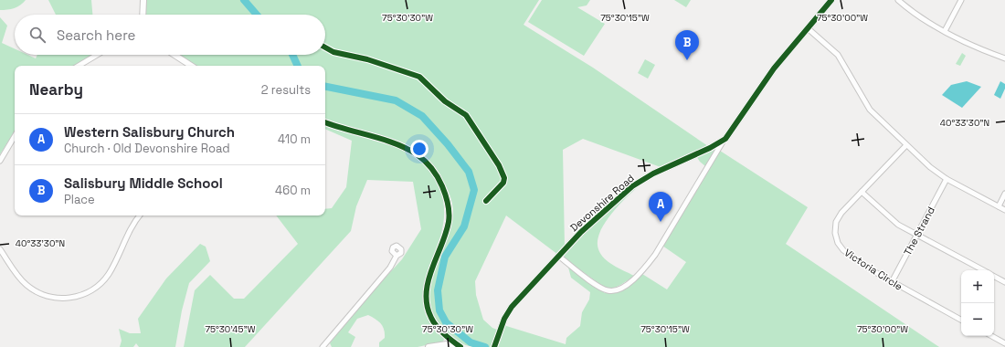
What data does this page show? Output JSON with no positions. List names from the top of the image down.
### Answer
{
  "streets": {
    "street": ["Devonshire Road", "The Strand", "Victoria Circle"]
  },
  "crossings": [
    ["The Strand", "Victoria Circle"]
  ],
  "page": {
    "search": "Search here",
    "pins": ["B", "A"],
    "heading": ["Nearby", "2 results"],
    "list": [
      {
        "mark": "A",
        "name": "Western Salisbury Church",
        "note": "Church · Old Devonshire Road",
        "value": "410 m"
      },
      {
        "mark": "B",
        "name": "Salisbury Middle School",
        "note": "Place",
        "value": "460 m"
      }
    ],
    "map_buttons": ["+", "−"]
  },
  "coordinates": [
    "75°30'30\"W",
    "75°30'15\"W",
    "75°30'00\"W",
    "40°33'30\"N",
    "75°30'45\"W"
  ]
}
